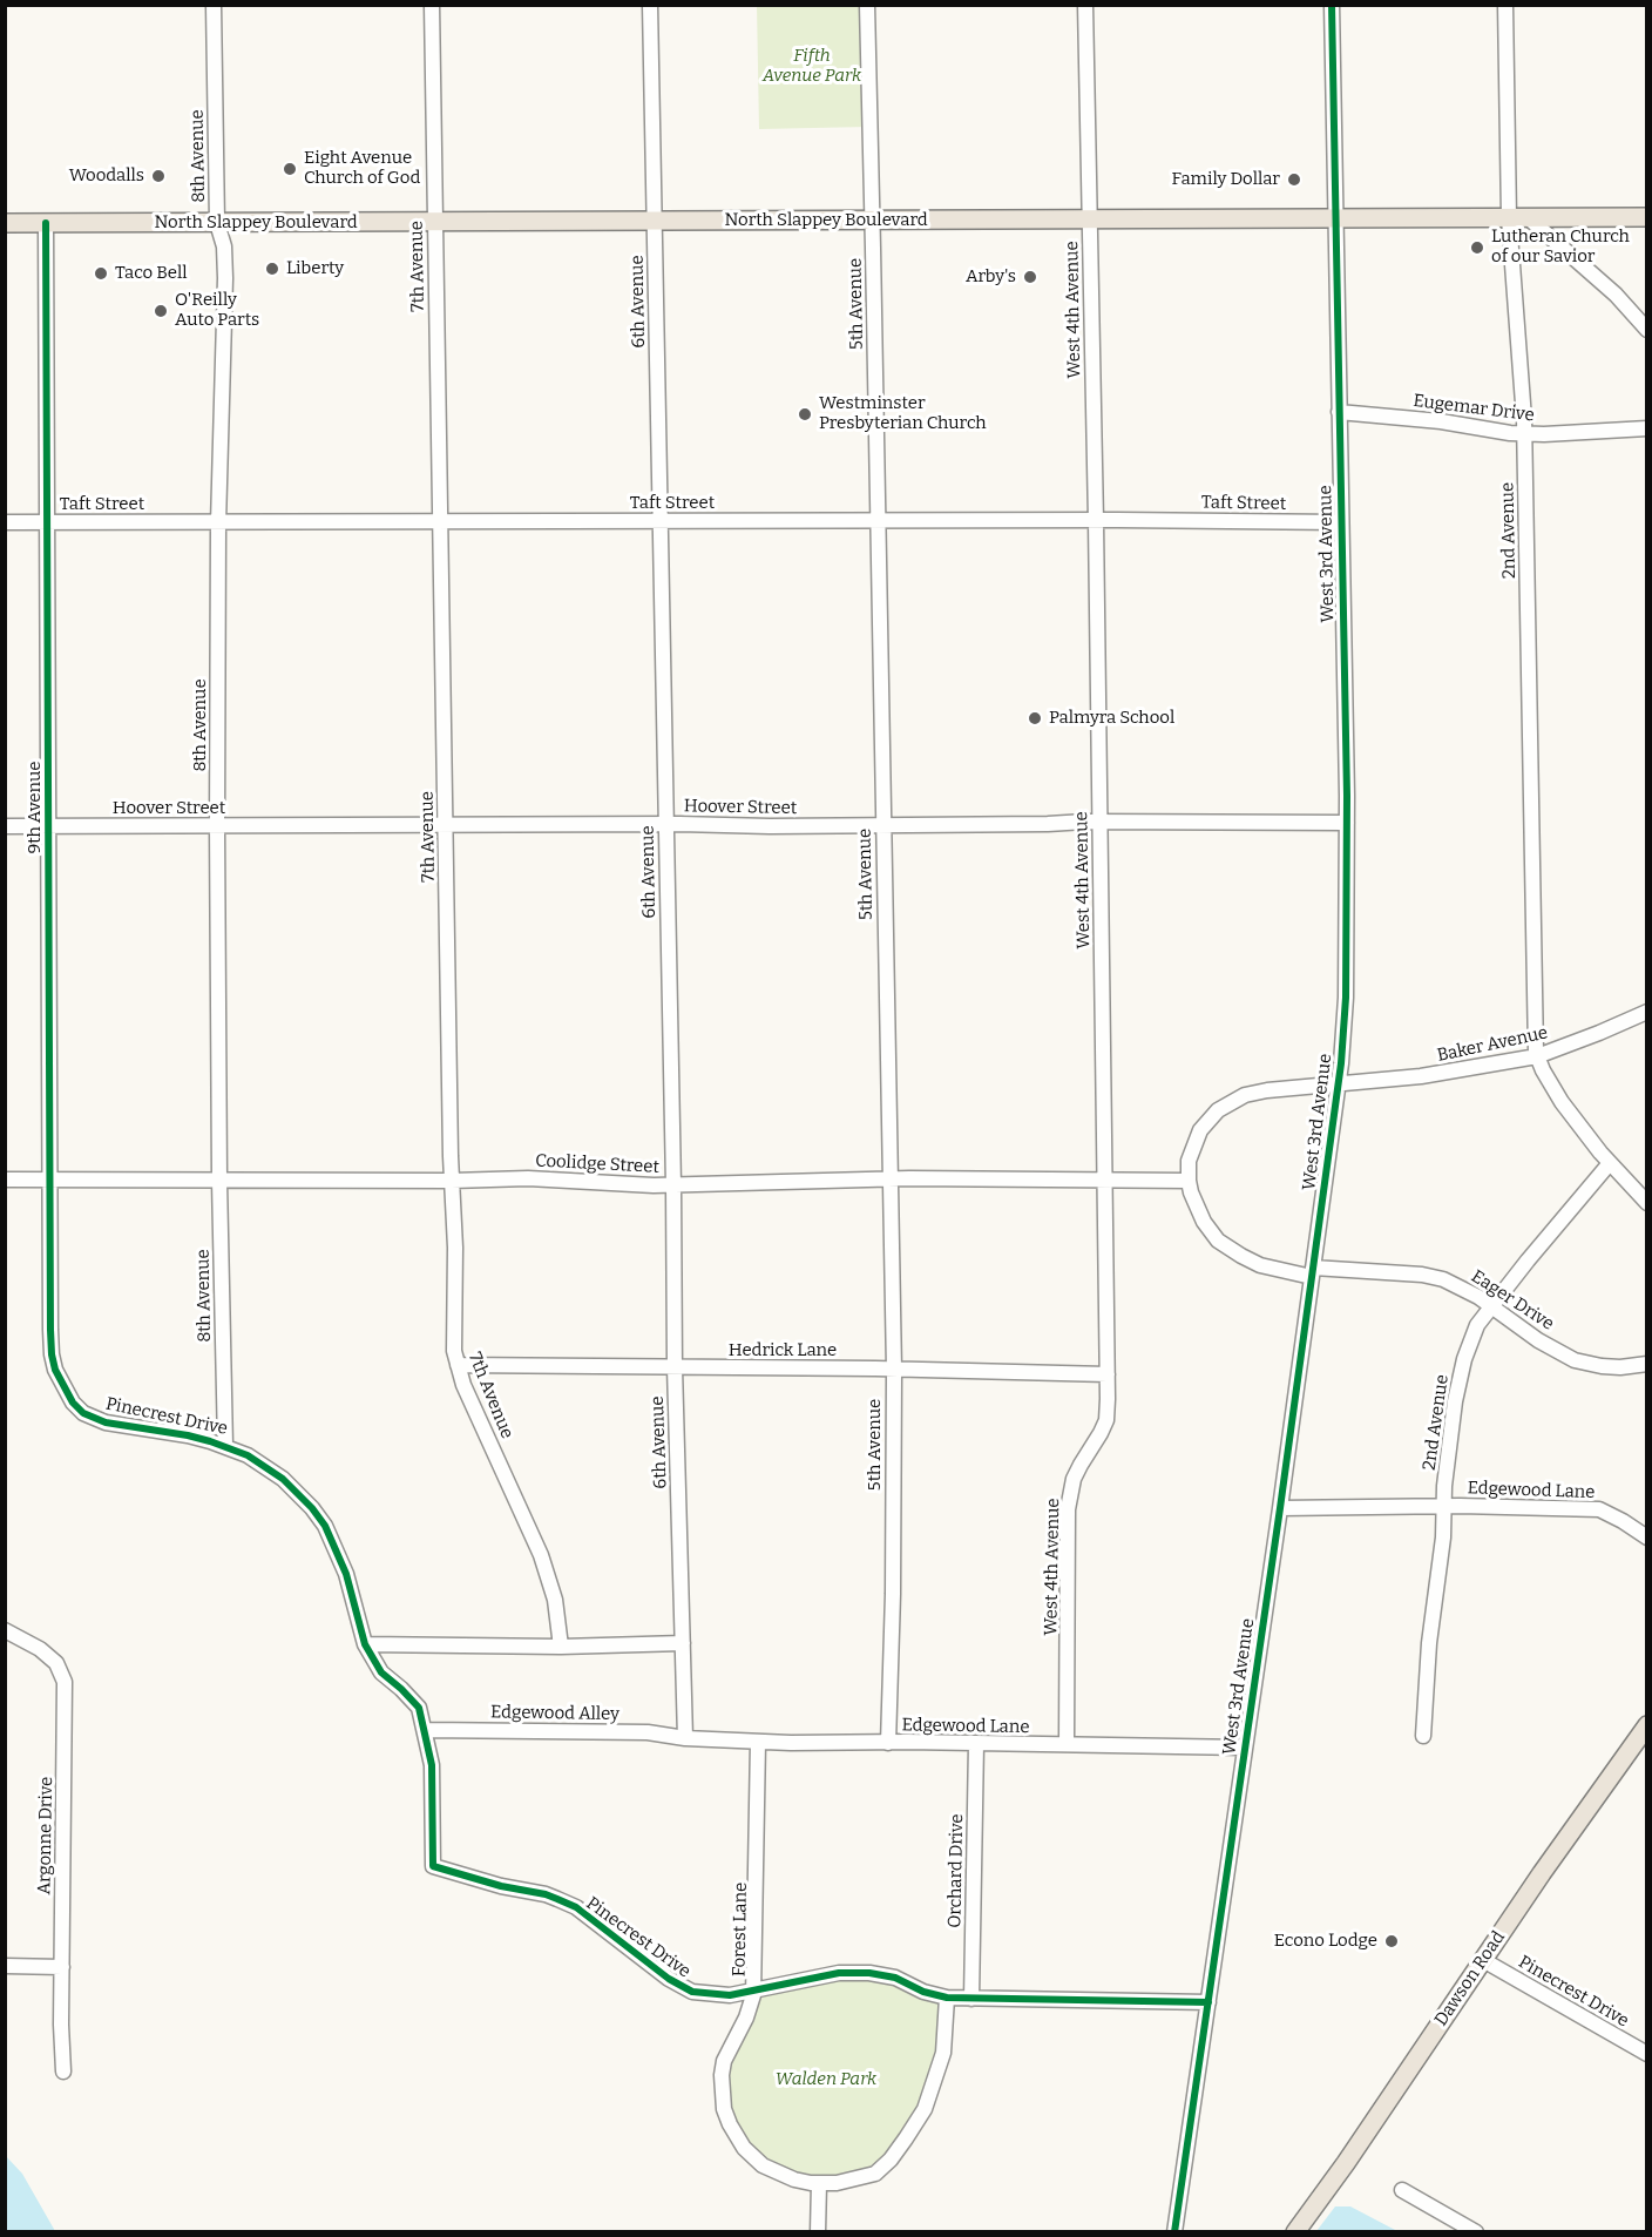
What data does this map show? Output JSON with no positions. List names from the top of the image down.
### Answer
{
  "streets": {
    "main road": ["North Slappey Boulevard", "Dawson Road"],
    "street": [
      "8th Avenue",
      "7th Avenue",
      "6th Avenue",
      "5th Avenue",
      "West 4th Avenue",
      "Eugemar Drive",
      "Taft Street",
      "2nd Avenue",
      "West 3rd Avenue",
      "9th Avenue",
      "Hoover Street",
      "Baker Avenue",
      "Coolidge Street",
      "Eager Drive",
      "Hedrick Lane",
      "Pinecrest Drive",
      "Edgewood Lane",
      "Edgewood Alley",
      "Argonne Drive",
      "Orchard Drive",
      "Forest Lane"
    ]
  },
  "crossings": [
    ["8th Avenue", "North Slappey Boulevard"],
    ["8th Avenue", "Taft Street"],
    ["8th Avenue", "Hoover Street"],
    ["8th Avenue", "Coolidge Street"],
    ["8th Avenue", "Pinecrest Drive"],
    ["North Slappey Boulevard", "7th Avenue"],
    ["North Slappey Boulevard", "6th Avenue"],
    ["North Slappey Boulevard", "5th Avenue"],
    ["North Slappey Boulevard", "West 4th Avenue"],
    ["North Slappey Boulevard", "2nd Avenue"],
    ["North Slappey Boulevard", "West 3rd Avenue"],
    ["North Slappey Boulevard", "9th Avenue"],
    ["7th Avenue", "Taft Street"],
    ["7th Avenue", "Hoover Street"],
    ["7th Avenue", "Coolidge Street"],
    ["7th Avenue", "Hedrick Lane"],
    ["6th Avenue", "Taft Street"],
    ["6th Avenue", "Hoover Street"],
    ["6th Avenue", "Coolidge Street"],
    ["6th Avenue", "Hedrick Lane"],
    ["6th Avenue", "Edgewood Lane"],
    ["6th Avenue", "Edgewood Alley"],
    ["5th Avenue", "Taft Street"],
    ["5th Avenue", "Hoover Street"],
    ["5th Avenue", "Coolidge Street"],
    ["5th Avenue", "Hedrick Lane"],
    ["5th Avenue", "Edgewood Lane"],
    ["West 4th Avenue", "Taft Street"],
    ["West 4th Avenue", "Hoover Street"],
    ["West 4th Avenue", "Coolidge Street"],
    ["West 4th Avenue", "Hedrick Lane"],
    ["West 4th Avenue", "Edgewood Lane"],
    ["Eugemar Drive", "2nd Avenue"],
    ["Eugemar Drive", "West 3rd Avenue"],
    ["Taft Street", "West 3rd Avenue"],
    ["Taft Street", "9th Avenue"],
    ["2nd Avenue", "Baker Avenue"],
    ["2nd Avenue", "Eager Drive"],
    ["2nd Avenue", "Edgewood Lane"],
    ["West 3rd Avenue", "Hoover Street"],
    ["West 3rd Avenue", "Baker Avenue"],
    ["West 3rd Avenue", "Eager Drive"],
    ["West 3rd Avenue", "Pinecrest Drive"],
    ["West 3rd Avenue", "Edgewood Lane"],
    ["9th Avenue", "Hoover Street"],
    ["9th Avenue", "Coolidge Street"],
    ["9th Avenue", "Pinecrest Drive"],
    ["Baker Avenue", "Coolidge Street"],
    ["Baker Avenue", "Eager Drive"],
    ["Coolidge Street", "Eager Drive"],
    ["Pinecrest Drive", "Edgewood Alley"],
    ["Pinecrest Drive", "Orchard Drive"],
    ["Pinecrest Drive", "Forest Lane"],
    ["Pinecrest Drive", "Dawson Road"],
    ["Edgewood Lane", "Edgewood Alley"],
    ["Edgewood Lane", "Orchard Drive"],
    ["Edgewood Lane", "Forest Lane"]
  ],
  "parks": ["Fifth Avenue Park", "Walden Park"],
  "places": [
    "Eight Avenue Church of God",
    "Woodalls",
    "Family Dollar",
    "Lutheran Church of our Savior",
    "Liberty",
    "Taco Bell",
    "Arby's",
    "O'Reilly Auto Parts",
    "Westminster Presbyterian Church",
    "Palmyra School",
    "Econo Lodge"
  ]
}
